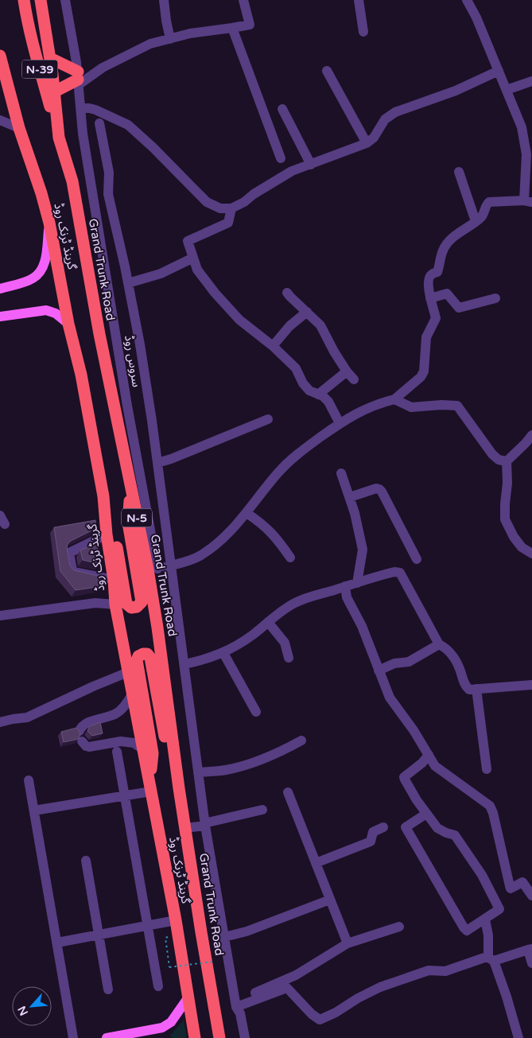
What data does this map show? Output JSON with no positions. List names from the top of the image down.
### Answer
{
  "streets": {
    "highway": [
      "N-39",
      "گرینڈ ٹرنک روڈ",
      "Grand Trunk Road",
      "N-5"
    ],
    "street": ["سروس روڈ"]
  },
  "crossings": [
    ["N-39", "Grand Trunk Road"],
    ["Grand Trunk Road", "سروس روڈ"]
  ],
  "north": "bottom left"
}
